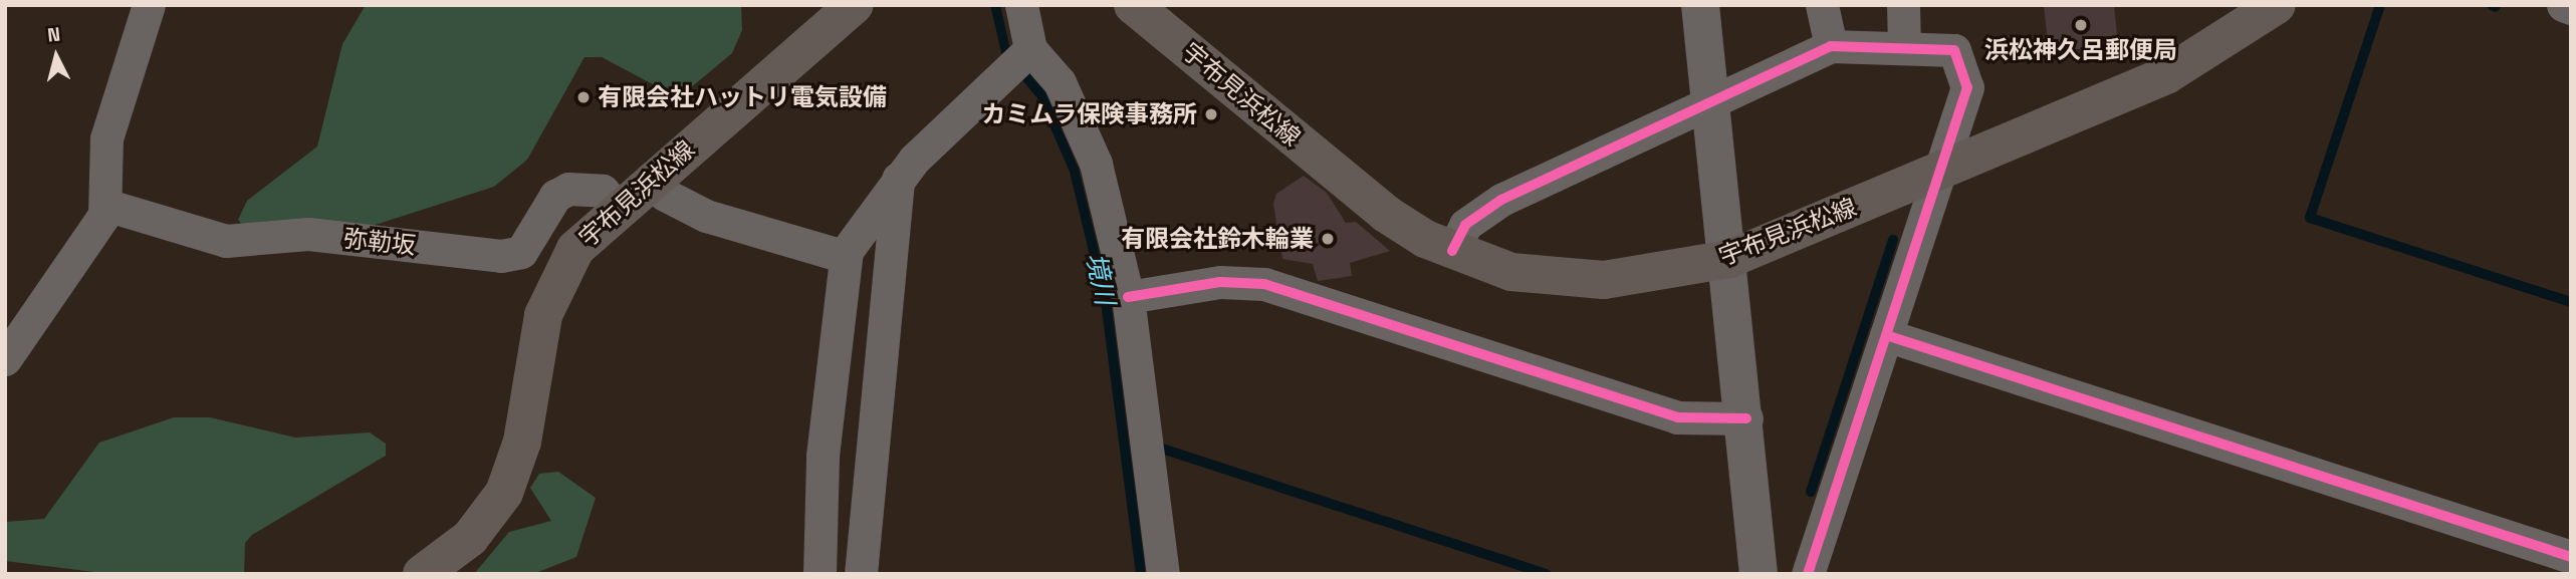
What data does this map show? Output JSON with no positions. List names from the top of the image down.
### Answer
{
  "streets": {
    "main road": ["宇布見浜松線"],
    "street": ["弥勒坂"]
  },
  "crossings": [
    ["宇布見浜松線", "弥勒坂"]
  ],
  "water": ["境川"],
  "places": [
    "浜松神久呂郵便局",
    "有限会社ハットリ電気設備",
    "カミムラ保険事務所",
    "有限会社鈴木輪業"
  ],
  "north": "top"
}
